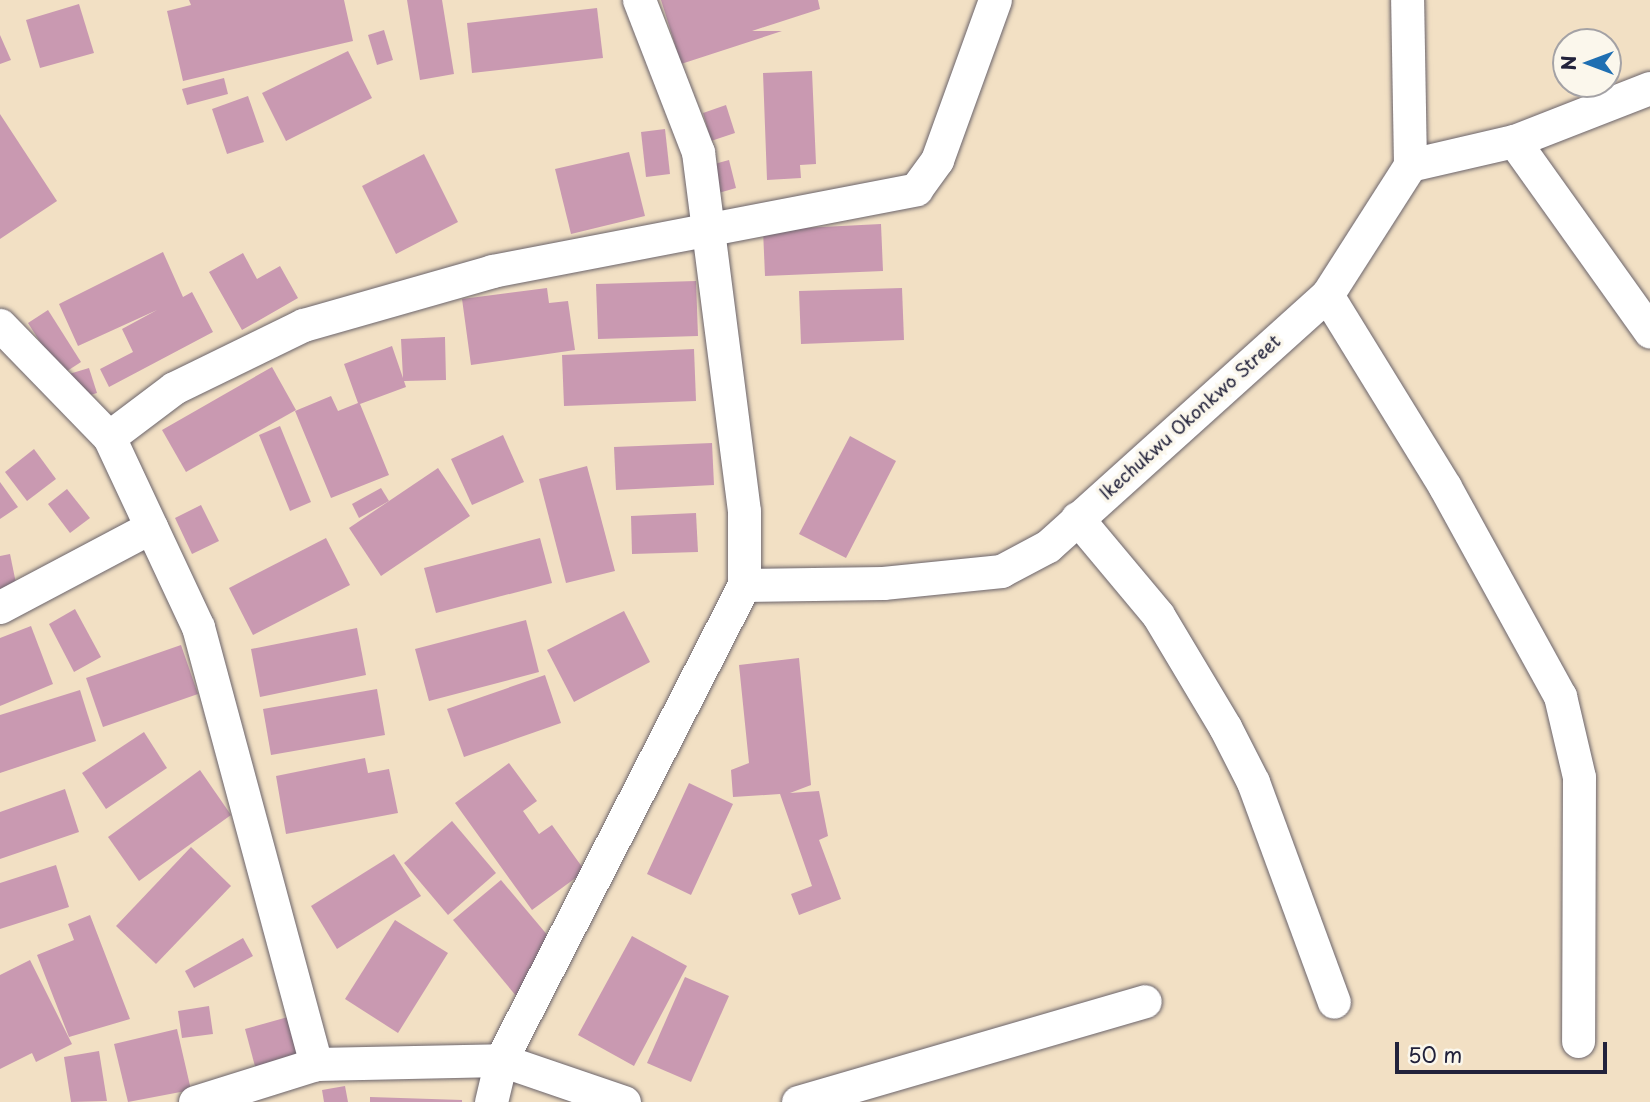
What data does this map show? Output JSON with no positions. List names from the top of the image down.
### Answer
{
  "streets": {
    "street": ["Ikechukwu Okonkwo Street"]
  },
  "scale_bar": "50 m",
  "north": "left"
}
